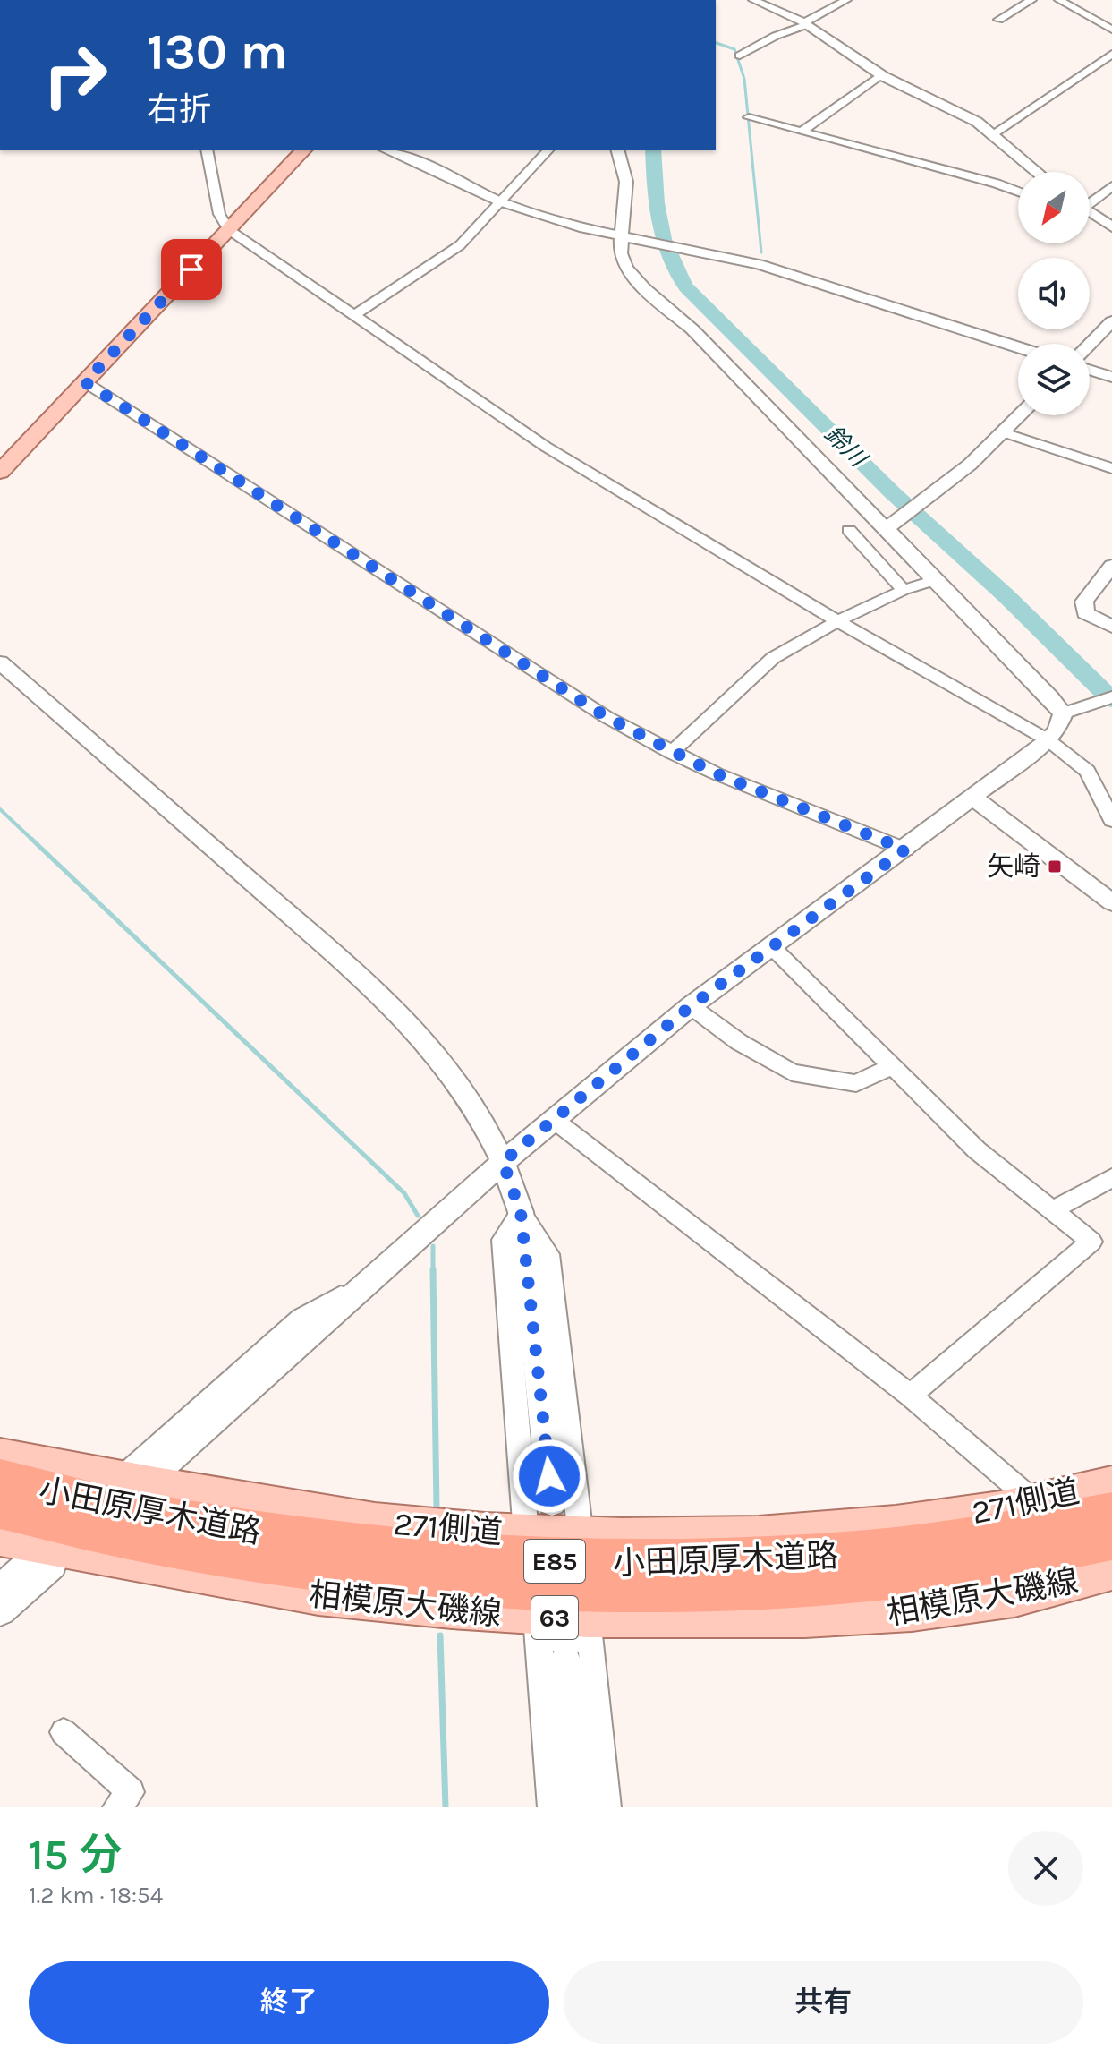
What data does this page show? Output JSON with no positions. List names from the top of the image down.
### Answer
{
  "streets": {
    "highway": ["小田原厚木道路", "E85"],
    "main road": ["271側道", "相模原大磯線", "63"]
  },
  "water": ["鈴川"],
  "places": {
    "transit": ["矢崎"]
  },
  "north": "bottom left",
  "page": {
    "turn": ["130 m", "右折"],
    "heading": ["15 分", "1.2 km · 18:54"],
    "buttons": ["終了", "共有"]
  }
}
